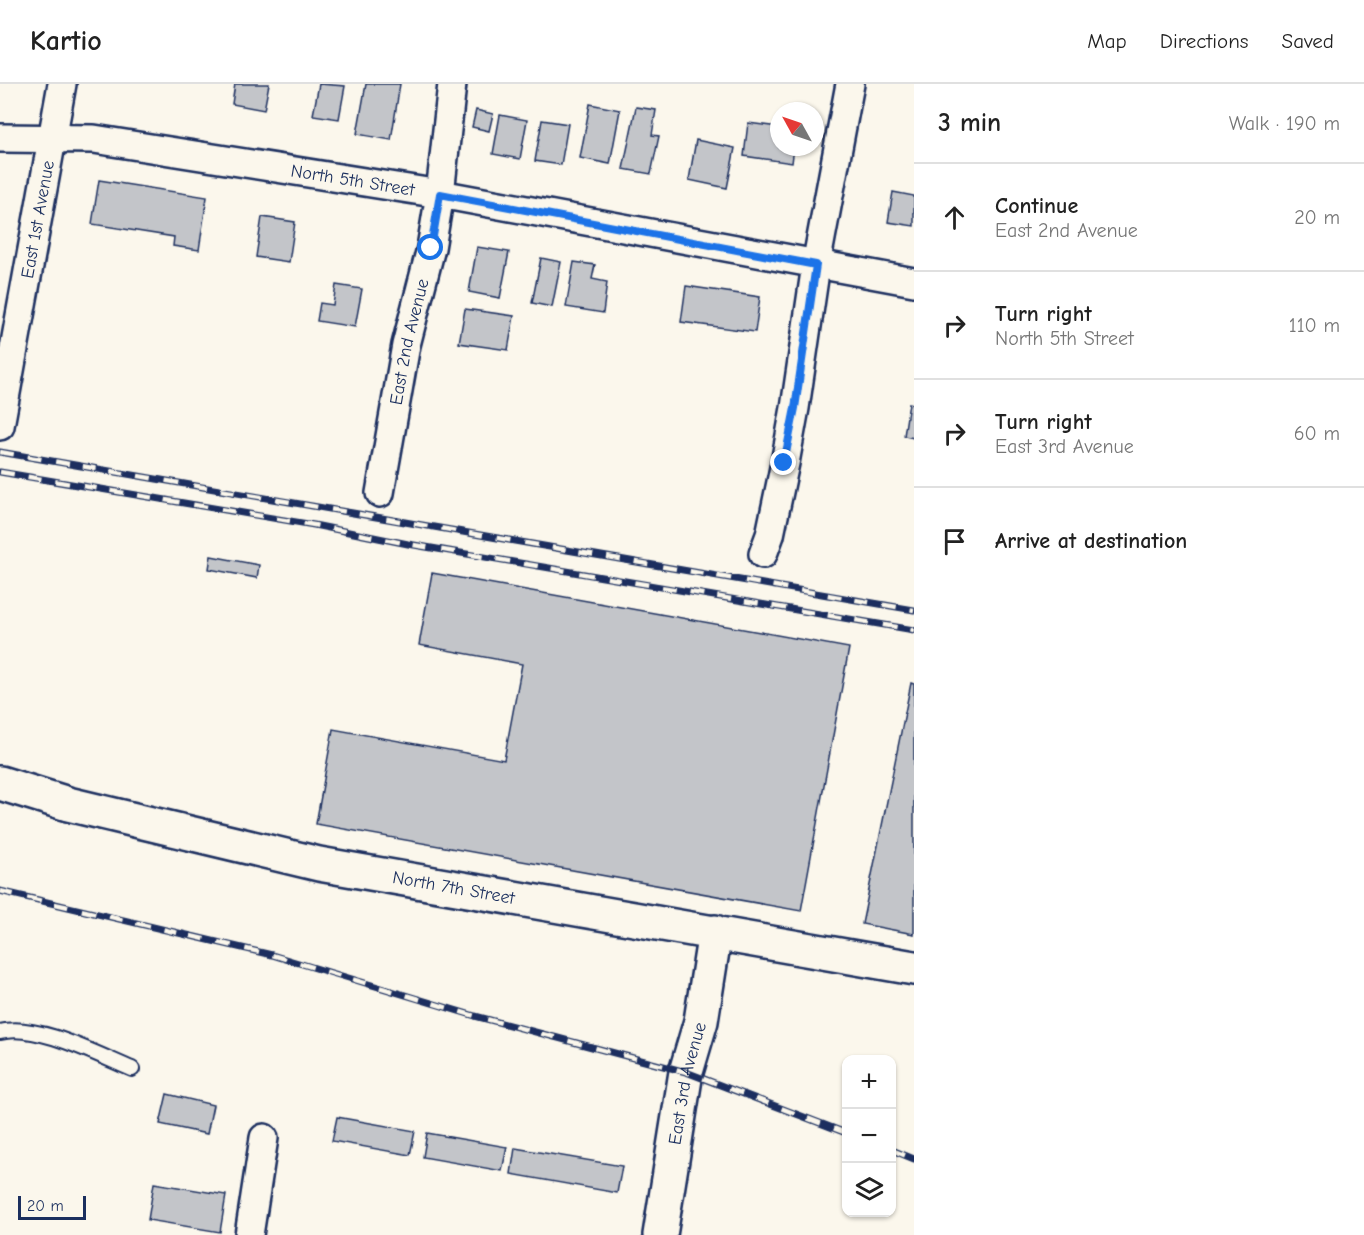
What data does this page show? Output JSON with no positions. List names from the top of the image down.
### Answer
{
  "streets": {
    "main road": ["North 7th Street", "East 3rd Avenue"],
    "street": ["North 5th Street", "East 1st Avenue", "East 2nd Avenue"]
  },
  "crossings": [
    ["North 5th Street", "East 1st Avenue"],
    ["North 5th Street", "East 2nd Avenue"],
    ["North 7th Street", "East 3rd Avenue"]
  ],
  "scale_bar": "20 m",
  "north": "top left",
  "page": {
    "header": "Kartio",
    "nav": ["Map", "Directions", "Saved"],
    "heading": ["3 min", "Walk · 190 m"],
    "list": [
      ["Continue", "East 2nd Avenue", "20 m"],
      ["Turn right", "North 5th Street", "110 m"],
      ["Turn right", "East 3rd Avenue", "60 m"],
      "Arrive at destination"
    ],
    "map_buttons": ["+", "−"],
    "scale": "20 m"
  }
}
